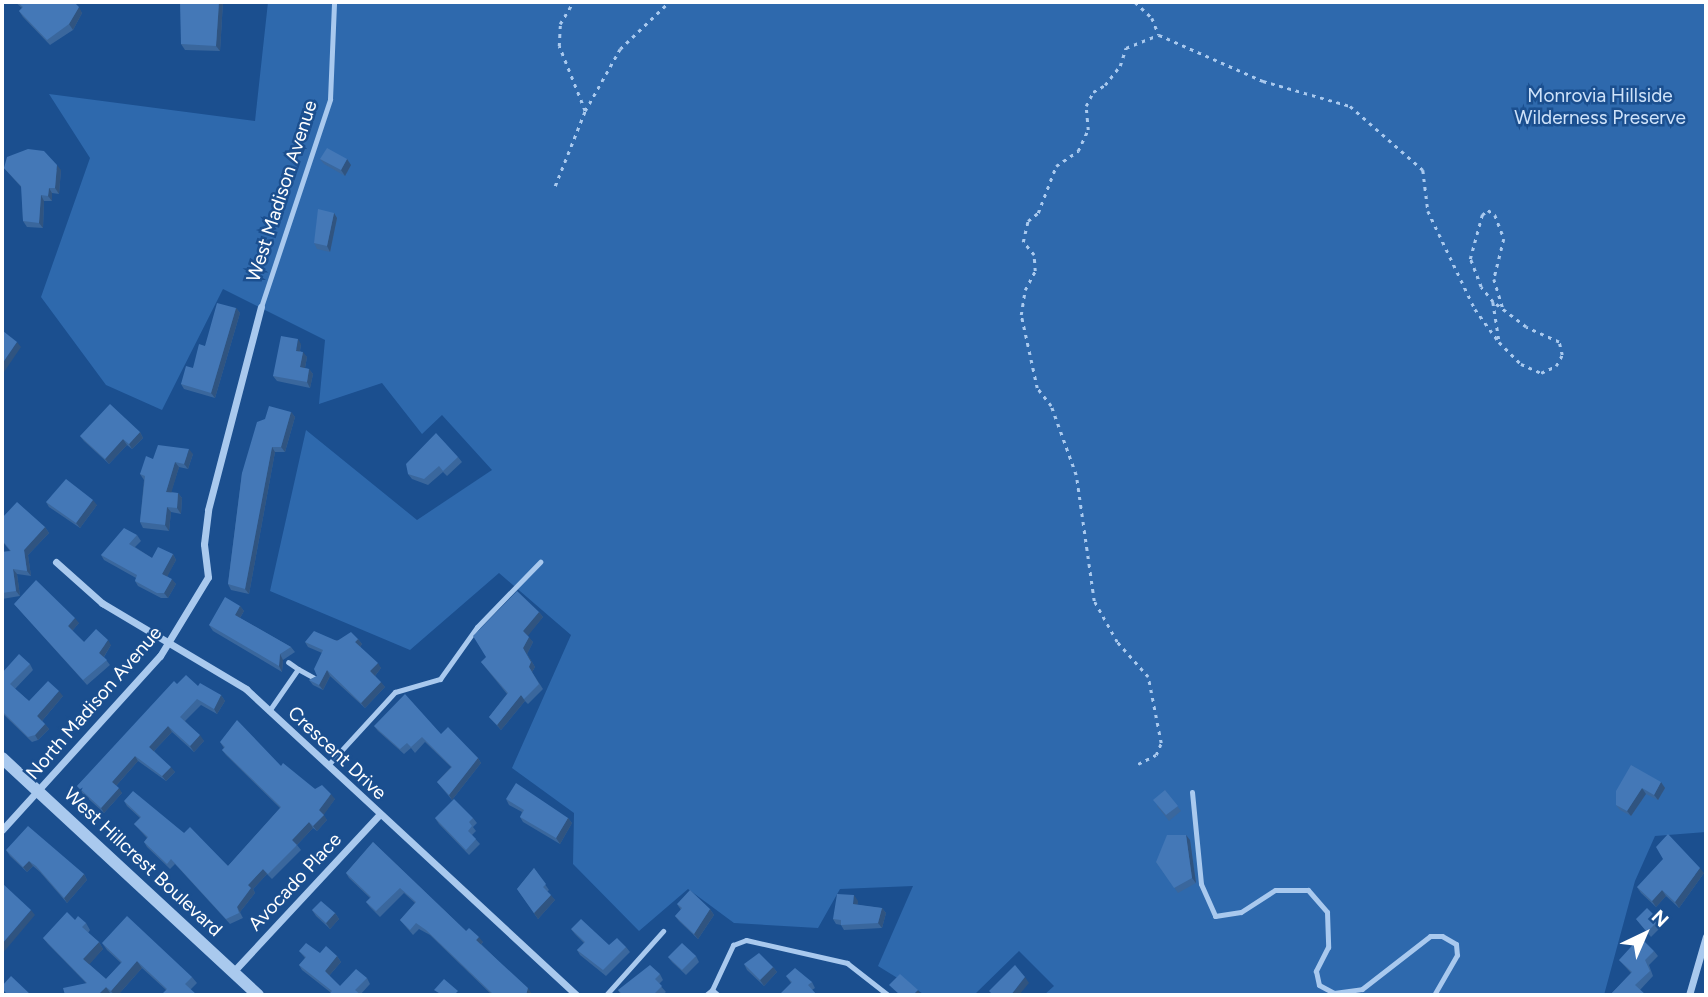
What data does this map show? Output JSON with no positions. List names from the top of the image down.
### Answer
{
  "streets": {
    "street": [
      "North Madison Avenue",
      "Crescent Drive",
      "West Hillcrest Boulevard",
      "Avocado Place"
    ],
    "lane": ["West Madison Avenue"]
  },
  "crossings": [
    ["West Madison Avenue", "North Madison Avenue"],
    ["North Madison Avenue", "Crescent Drive"],
    ["North Madison Avenue", "West Hillcrest Boulevard"],
    ["Crescent Drive", "Avocado Place"],
    ["West Hillcrest Boulevard", "Avocado Place"]
  ],
  "parks": ["Monrovia Hillside Wilderness Preserve"],
  "north": "top right"
}
